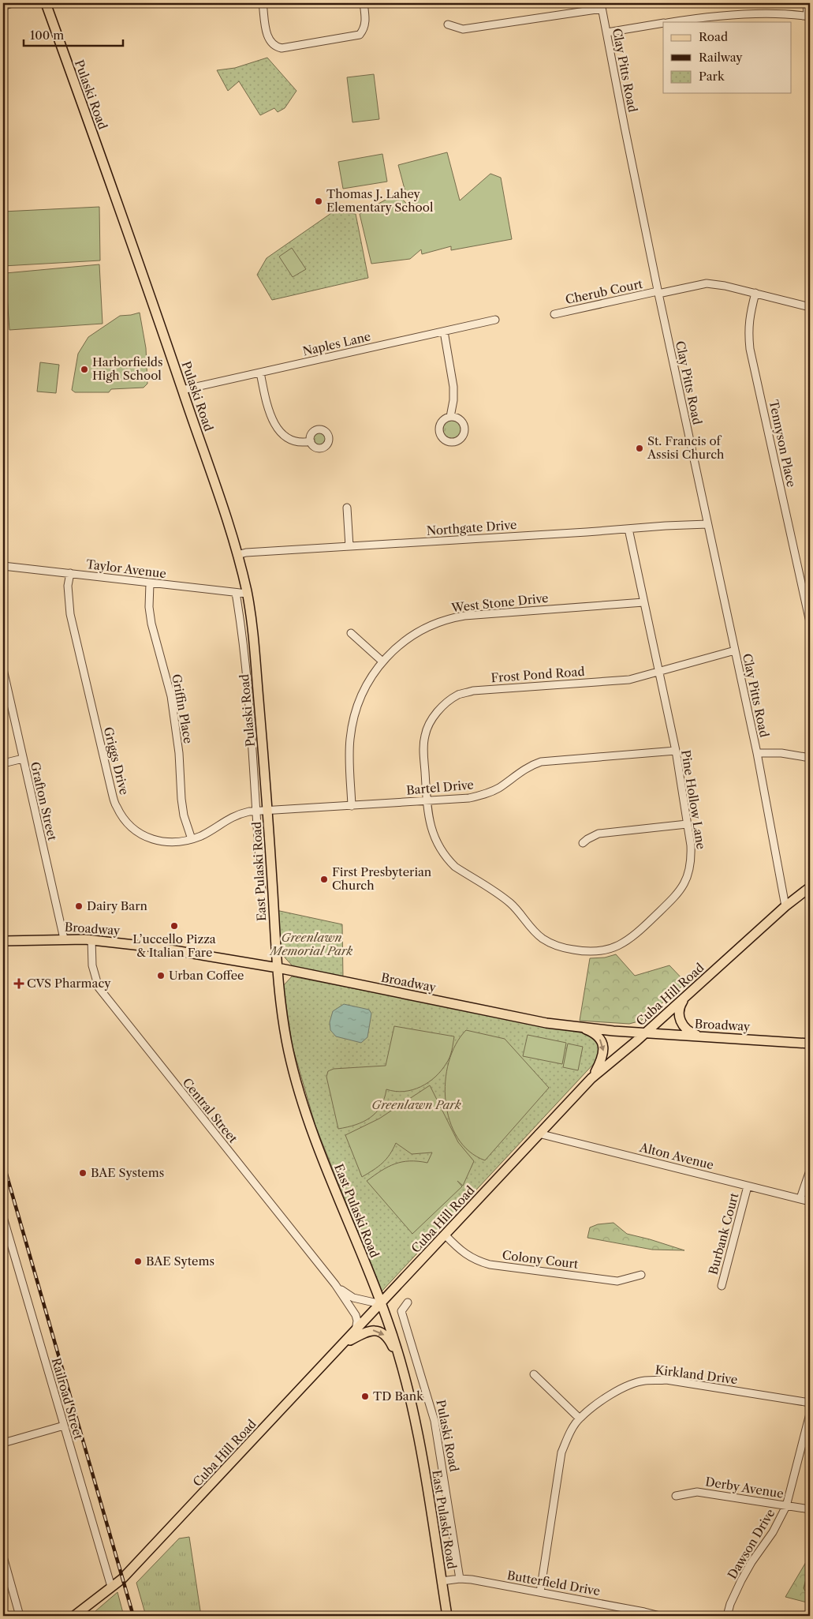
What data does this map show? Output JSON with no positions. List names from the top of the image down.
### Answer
{
  "streets": {
    "main road": [
      "Pulaski Road",
      "East Pulaski Road",
      "Broadway",
      "Cuba Hill Road"
    ],
    "street": [
      "Clay Pitts Road",
      "Cherub Court",
      "Naples Lane",
      "Tennyson Place",
      "Northgate Drive",
      "Taylor Avenue",
      "West Stone Drive",
      "Frost Pond Road",
      "Griffin Place",
      "Griggs Drive",
      "Bartel Drive",
      "Pine Hollow Lane",
      "Grafton Street",
      "Central Street",
      "Alton Avenue",
      "Burbank Court",
      "Colony Court",
      "Kirkland Drive",
      "Railroad Street",
      "Derby Avenue",
      "Dawson Drive",
      "Butterfield Drive"
    ]
  },
  "crossings": [
    ["Clay Pitts Road", "Cherub Court"],
    ["Clay Pitts Road", "Northgate Drive"],
    ["Clay Pitts Road", "Frost Pond Road"],
    ["Clay Pitts Road", "Cuba Hill Road"],
    ["Pulaski Road", "Naples Lane"],
    ["Pulaski Road", "Northgate Drive"],
    ["Pulaski Road", "Taylor Avenue"],
    ["Pulaski Road", "Griggs Drive"],
    ["Pulaski Road", "Bartel Drive"],
    ["Pulaski Road", "East Pulaski Road"],
    ["Pulaski Road", "Butterfield Drive"],
    ["Cherub Court", "Tennyson Place"],
    ["Northgate Drive", "Pine Hollow Lane"],
    ["Taylor Avenue", "Griffin Place"],
    ["Taylor Avenue", "Griggs Drive"],
    ["West Stone Drive", "Bartel Drive"],
    ["West Stone Drive", "Pine Hollow Lane"],
    ["Frost Pond Road", "Bartel Drive"],
    ["Frost Pond Road", "Pine Hollow Lane"],
    ["Griffin Place", "Griggs Drive"],
    ["Griggs Drive", "Bartel Drive"],
    ["Griggs Drive", "East Pulaski Road"],
    ["Bartel Drive", "Pine Hollow Lane"],
    ["Bartel Drive", "East Pulaski Road"],
    ["Grafton Street", "Broadway"],
    ["East Pulaski Road", "Broadway"],
    ["East Pulaski Road", "Cuba Hill Road"],
    ["East Pulaski Road", "Central Street"],
    ["East Pulaski Road", "Butterfield Drive"],
    ["Broadway", "Cuba Hill Road"],
    ["Broadway", "Central Street"],
    ["Cuba Hill Road", "Central Street"],
    ["Cuba Hill Road", "Alton Avenue"],
    ["Cuba Hill Road", "Colony Court"],
    ["Cuba Hill Road", "Railroad Street"],
    ["Alton Avenue", "Burbank Court"],
    ["Kirkland Drive", "Butterfield Drive"],
    ["Derby Avenue", "Dawson Drive"]
  ],
  "parks": ["Greenlawn Memorial Park", "Greenlawn Park"],
  "places": {
    "other": [
      "Thomas J. Lahey Elementary School",
      "Harborfields High School",
      "St. Francis of Assisi Church",
      "First Presbyterian Church",
      "Dairy Barn",
      "L’uccello Pizza & Italian Fare",
      "Urban Coffee",
      "BAE Systems",
      "BAE Sytems",
      "TD Bank"
    ],
    "health": ["CVS Pharmacy"]
  },
  "legend": ["Road", "Railway", "Park"],
  "scale_bar": "100 m"
}
